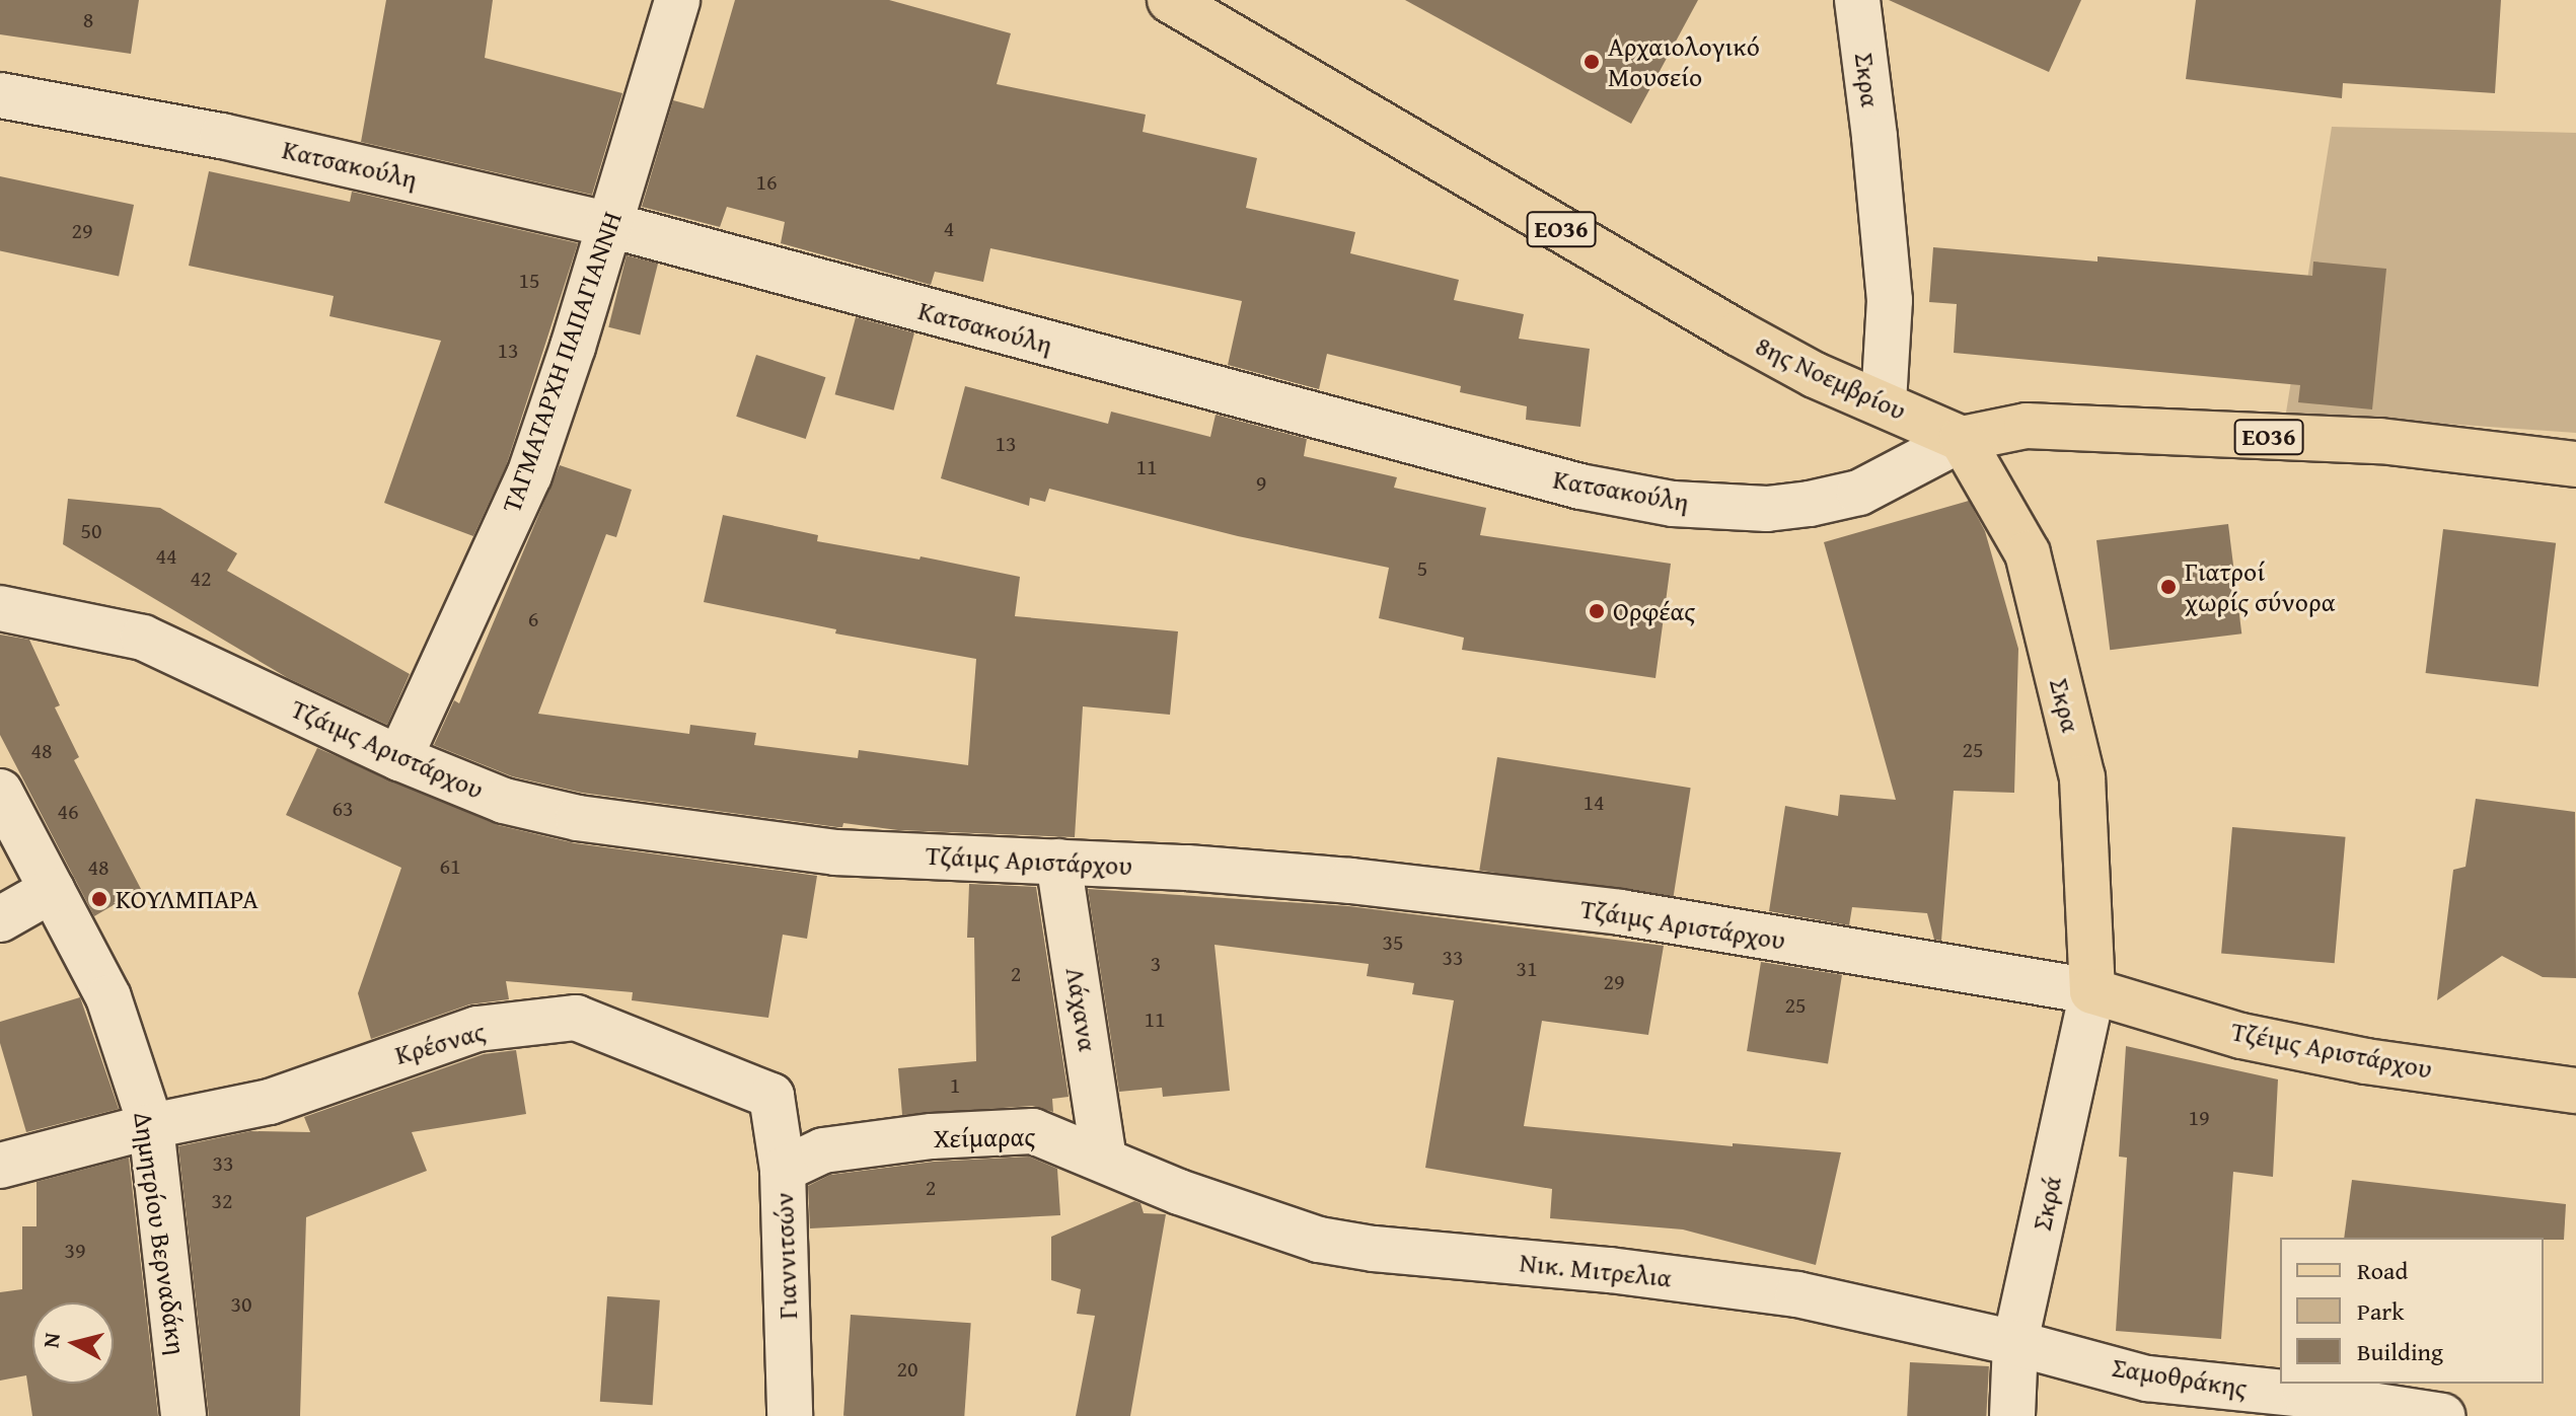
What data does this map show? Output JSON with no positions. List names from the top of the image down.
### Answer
{
  "streets": {
    "main road": [
      "Σκρα",
      "ΕΟ36",
      "8ης Νοεμβρίου",
      "Τζέιμς Αριστάρχου"
    ],
    "street": [
      "Κατσακούλη",
      "ΤΑΓΜΑΤΑΡΧΗ ΠΑΠΑΓΙΑΝΝΗ",
      "Τζάιμς Αριστάρχου",
      "Λάχανα",
      "Κρέσνας",
      "Χείμαρας",
      "Σκρά",
      "Δημητρίου Βερναδάκη",
      "Γιαννιτσών",
      "Νικ. Μιτρελια",
      "Σαμοθράκης"
    ]
  },
  "crossings": [
    ["Σκρα", "Κατσακούλη"],
    ["Σκρα", "ΕΟ36"],
    ["Σκρα", "8ης Νοεμβρίου"],
    ["Σκρα", "Τζάιμς Αριστάρχου"],
    ["Σκρα", "Τζέιμς Αριστάρχου"],
    ["Σκρα", "Σκρά"],
    ["Κατσακούλη", "ΕΟ36"],
    ["Κατσακούλη", "ΤΑΓΜΑΤΑΡΧΗ ΠΑΠΑΓΙΑΝΝΗ"],
    ["Κατσακούλη", "8ης Νοεμβρίου"],
    ["ΕΟ36", "8ης Νοεμβρίου"],
    ["ΤΑΓΜΑΤΑΡΧΗ ΠΑΠΑΓΙΑΝΝΗ", "Τζάιμς Αριστάρχου"],
    ["Τζάιμς Αριστάρχου", "Λάχανα"],
    ["Τζάιμς Αριστάρχου", "Τζέιμς Αριστάρχου"],
    ["Τζάιμς Αριστάρχου", "Σκρά"],
    ["Λάχανα", "Χείμαρας"],
    ["Κρέσνας", "Δημητρίου Βερναδάκη"],
    ["Κρέσνας", "Γιαννιτσών"],
    ["Τζέιμς Αριστάρχου", "Σκρά"],
    ["Χείμαρας", "Γιαννιτσών"],
    ["Χείμαρας", "Νικ. Μιτρελια"],
    ["Σκρά", "Νικ. Μιτρελια"],
    ["Σκρά", "Σαμοθράκης"],
    ["Νικ. Μιτρελια", "Σαμοθράκης"]
  ],
  "places": [
    "Αρχαιολογικό Μουσείο",
    "Γιατροί χωρίς σύνορα",
    "Ορφέας",
    "ΚΟΥΛΜΠΑΡΑ"
  ],
  "house_numbers": [
    "8",
    "16",
    "4",
    "29",
    "15",
    "13",
    "13",
    "11",
    "9",
    "50",
    "44",
    "5",
    "42",
    "6",
    "25",
    "48",
    "14",
    "63",
    "46",
    "61",
    "48",
    "35",
    "33",
    "3",
    "31",
    "2",
    "29",
    "25",
    "11",
    "1",
    "19",
    "33",
    "2",
    "32",
    "39",
    "30",
    "20"
  ],
  "legend": ["Road", "Park", "Building"],
  "north": "left"
}
